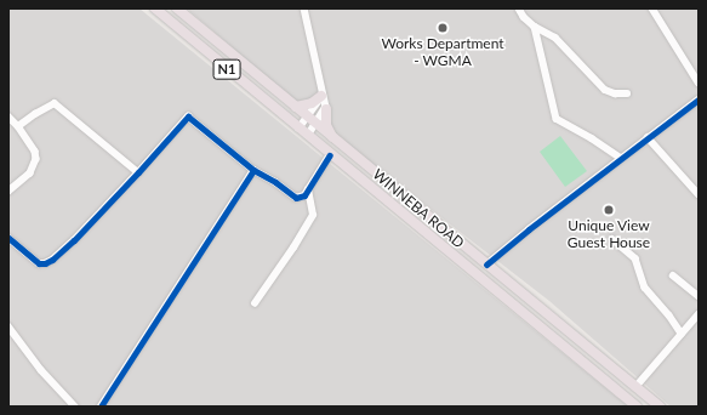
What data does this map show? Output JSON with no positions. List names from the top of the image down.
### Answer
{
  "streets": {
    "highway": ["N1", "WINNEBA ROAD"]
  },
  "places": ["Works Department - WGMA", "Unique View Guest House"]
}
